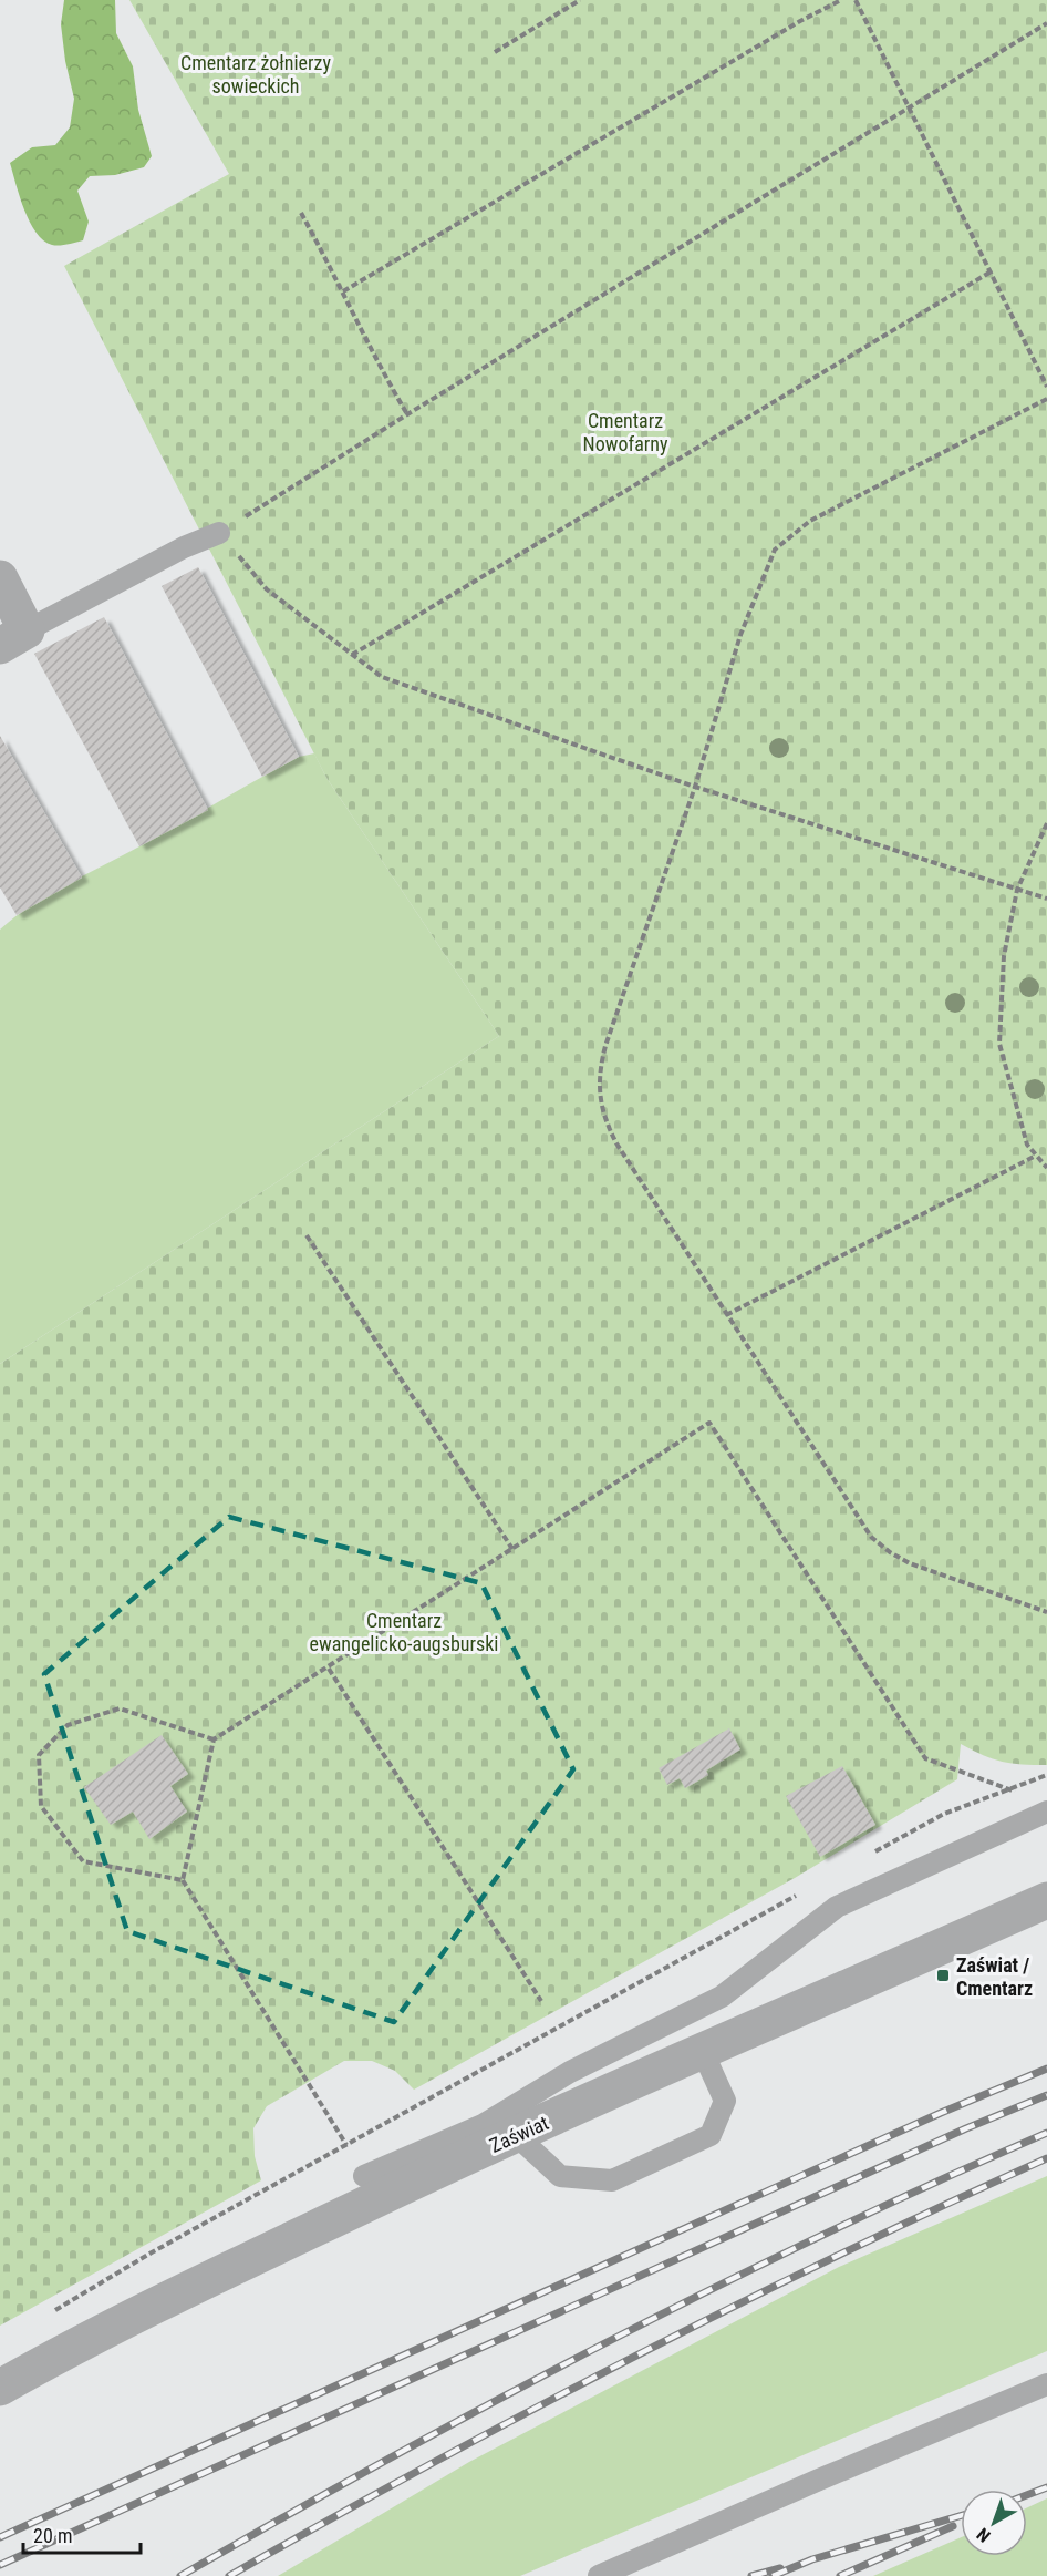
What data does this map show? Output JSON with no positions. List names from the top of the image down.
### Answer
{
  "streets": {
    "street": ["Zaświat"]
  },
  "parks": ["Cmentarz żołnierzy sowieckich", "Cmentarz Nowofarny", "Cmentarz ewangelicko-augsburski"],
  "places": {
    "transit": ["Zaświat / Cmentarz"]
  },
  "scale_bar": "20 m",
  "north": "bottom left"
}
